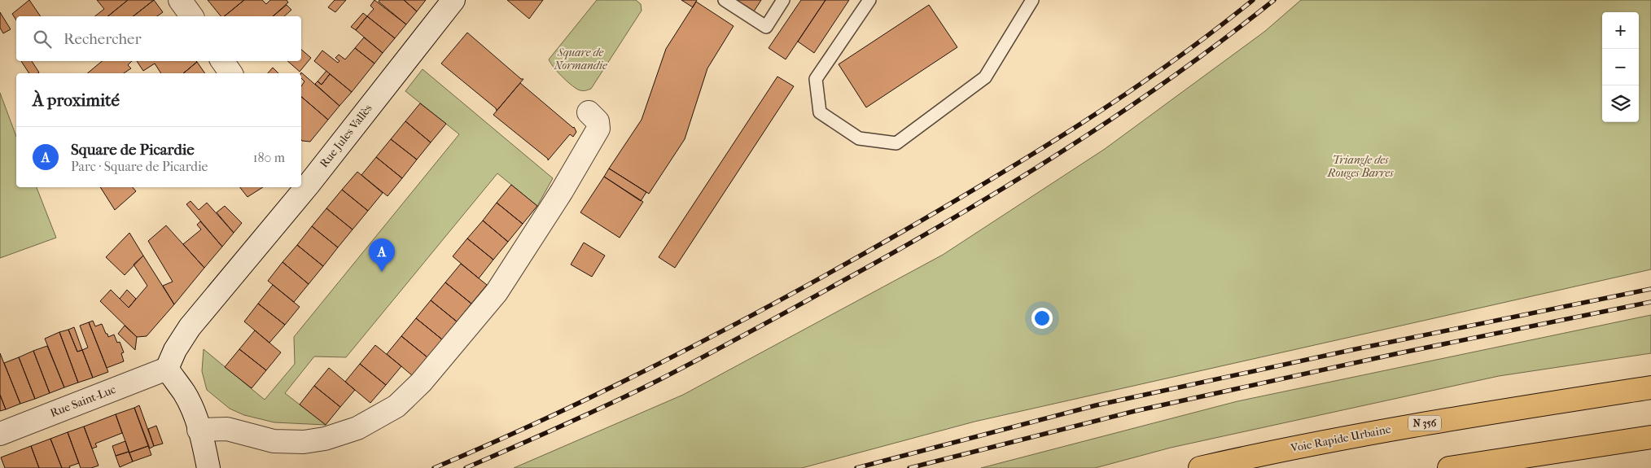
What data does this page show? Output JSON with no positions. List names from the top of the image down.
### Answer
{
  "streets": {
    "highway": ["N 356", "Voie Rapide Urbaine"],
    "street": ["Rue Jules Vallès", "Rue Saint-Luc"]
  },
  "crossings": [
    ["Rue Jules Vallès", "Rue Saint-Luc"]
  ],
  "parks": ["Square de Normandie", "Triangle des Rouges Barres"],
  "page": {
    "map_buttons": ["+", "−"],
    "search": "Rechercher",
    "heading": "À proximité",
    "list": [
      {
        "mark": "A",
        "name": "Square de Picardie",
        "note": "Parc · Square de Picardie",
        "value": "180 m"
      }
    ],
    "pins": "A"
  }
}
